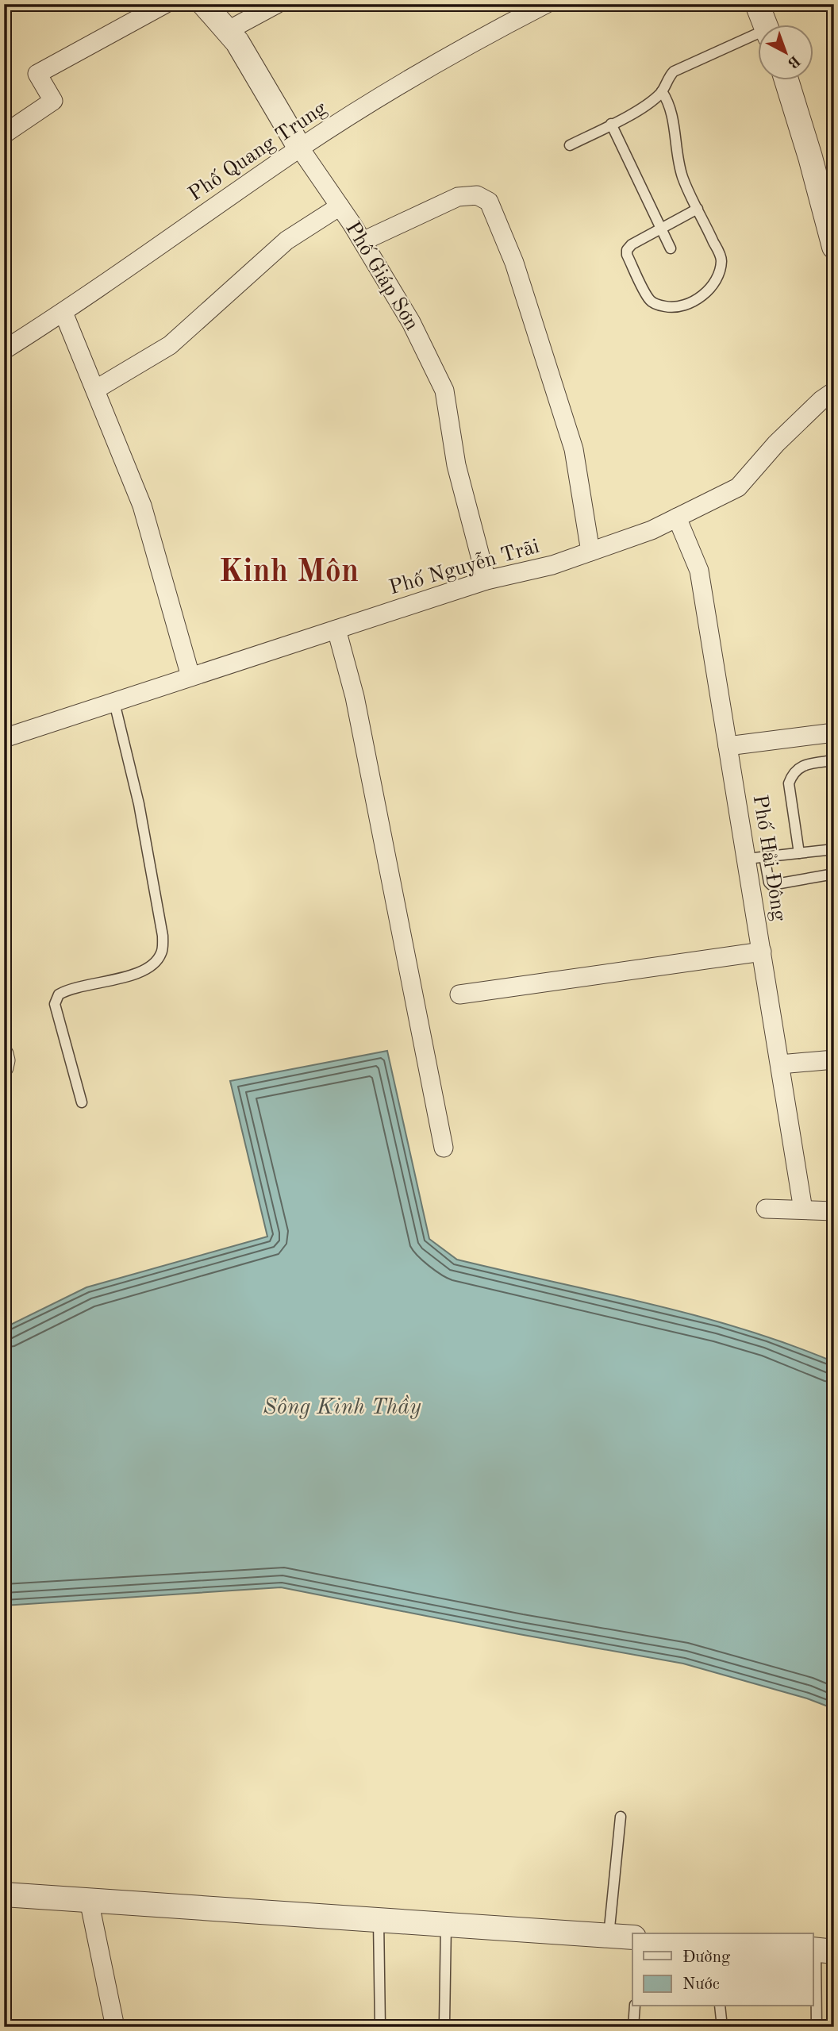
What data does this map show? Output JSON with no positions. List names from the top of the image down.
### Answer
{
  "streets": {
    "street": [
      "Phố Quang Trung",
      "Phố Giáp Sơn",
      "Phố Nguyễn Trãi",
      "Phố Hải Đông"
    ]
  },
  "crossings": [
    ["Phố Quang Trung", "Phố Giáp Sơn"],
    ["Phố Giáp Sơn", "Phố Nguyễn Trãi"],
    ["Phố Nguyễn Trãi", "Phố Hải Đông"]
  ],
  "districts": ["Kinh Môn"],
  "water": ["Sông Kinh Thầy"],
  "legend": ["Đường", "Nước"],
  "north": "bottom right"
}
